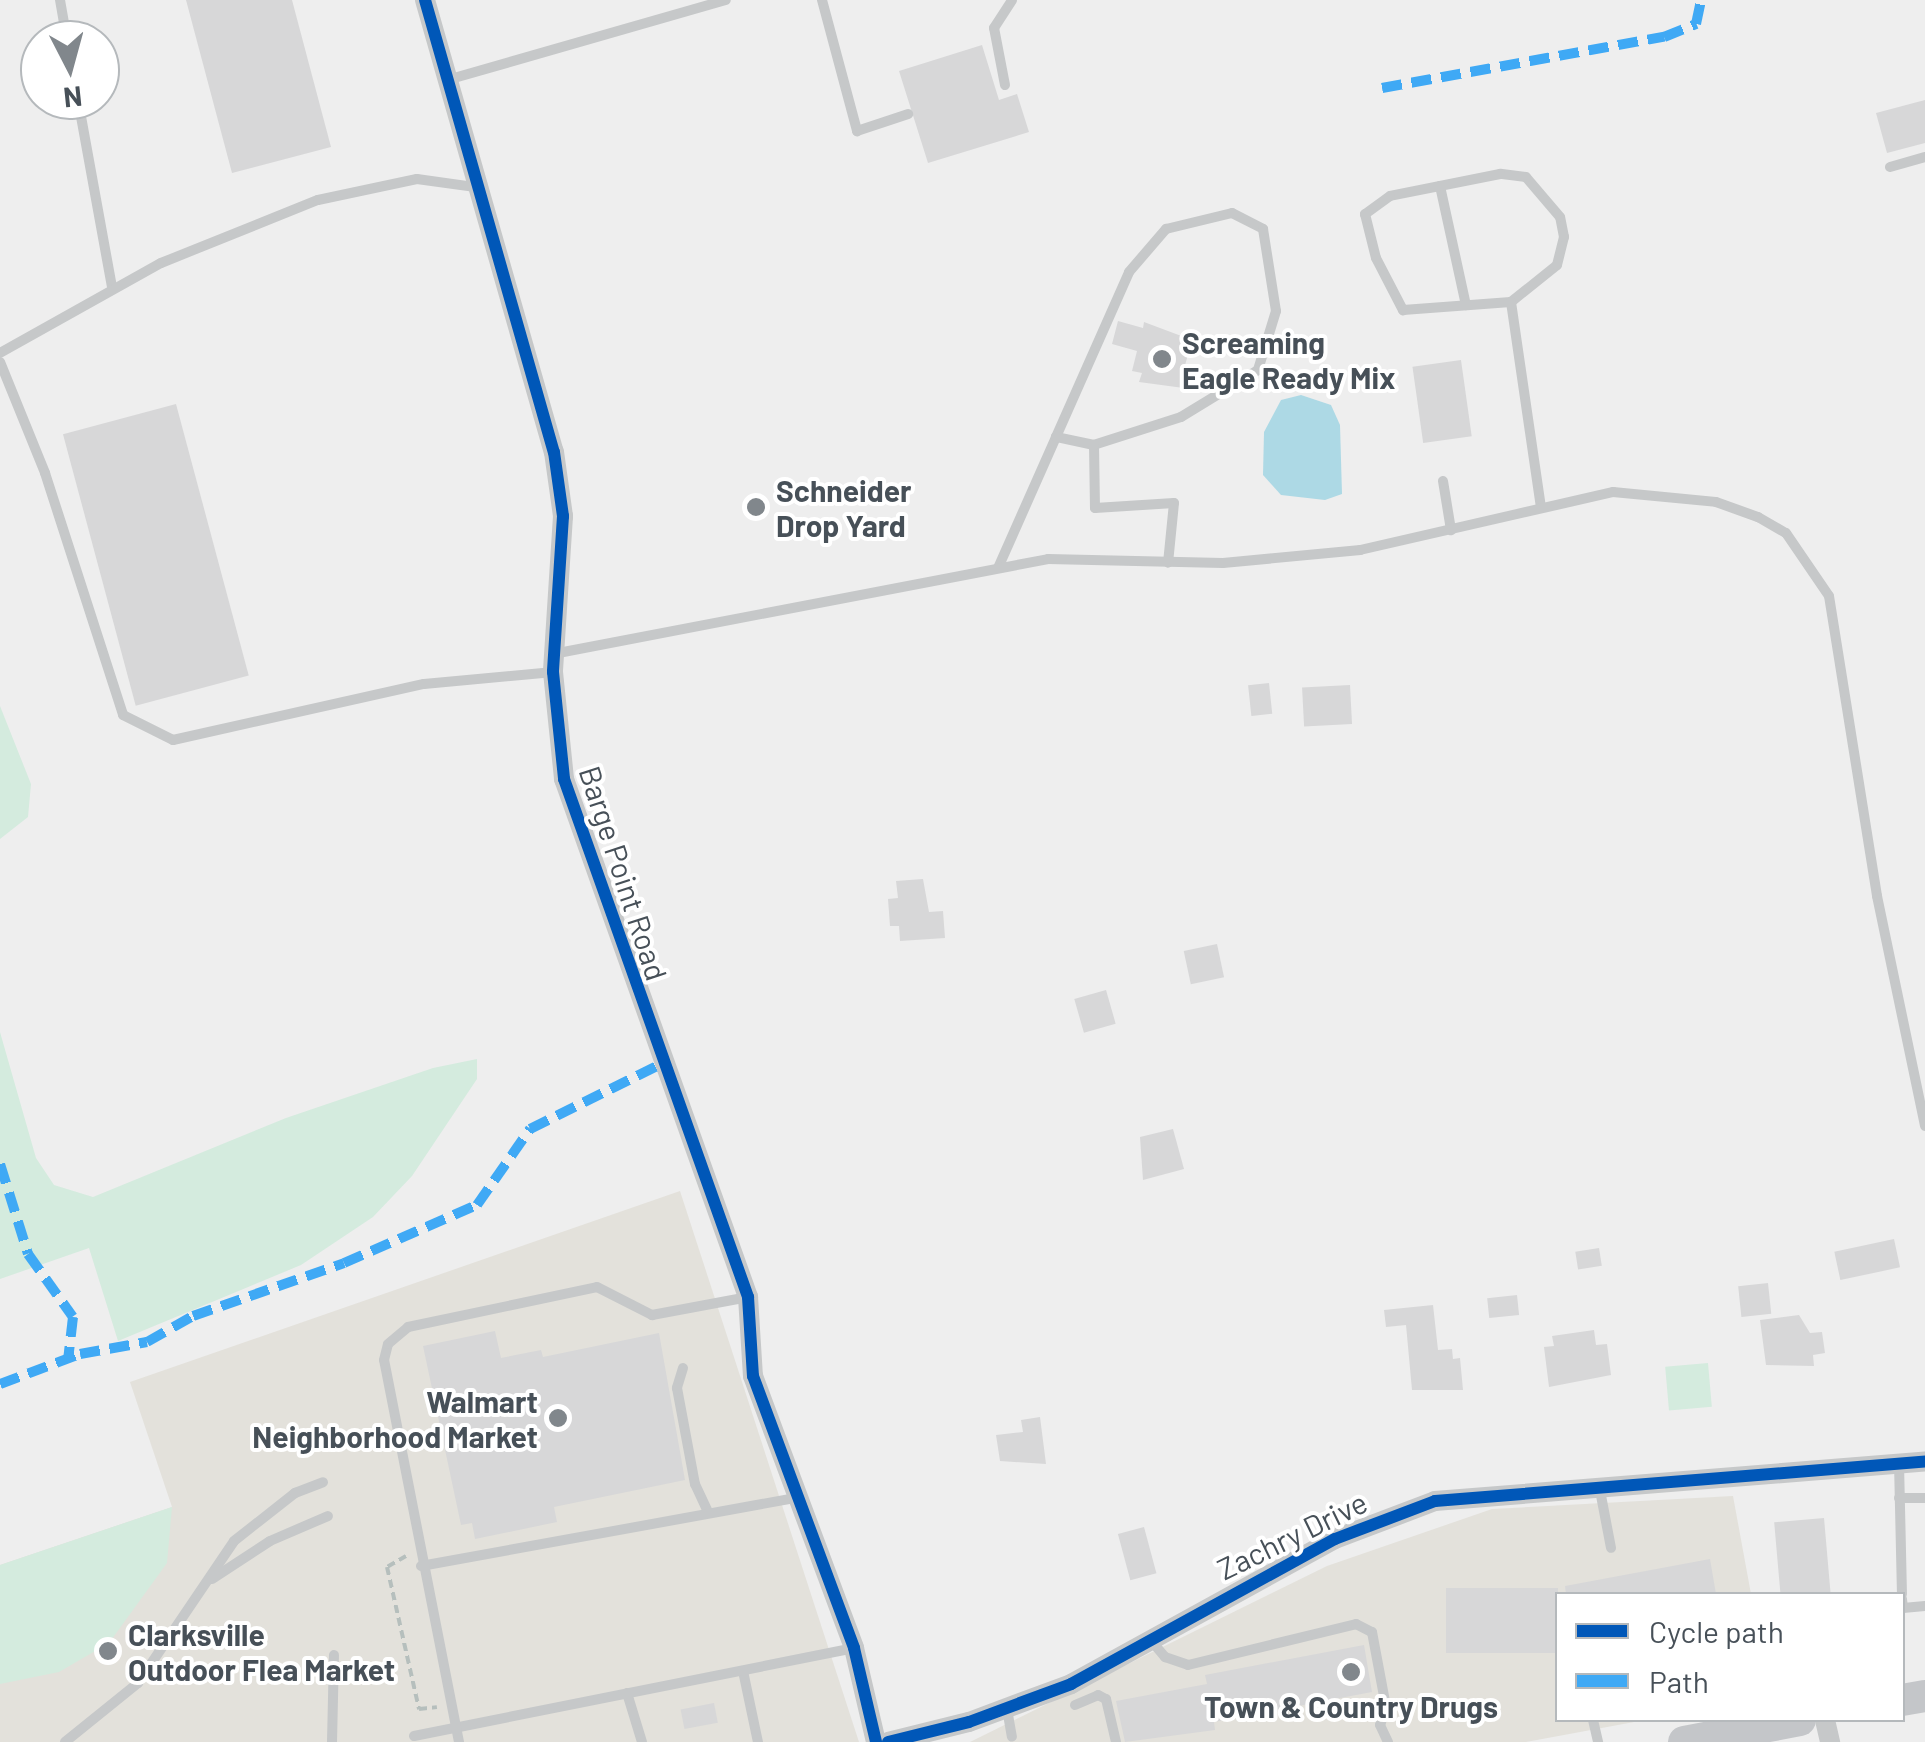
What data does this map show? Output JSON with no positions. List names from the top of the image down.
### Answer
{
  "streets": {
    "street": ["Barge Point Road", "Zachry Drive"]
  },
  "places": [
    "Screaming Eagle Ready Mix",
    "Schneider Drop Yard",
    "Walmart Neighborhood Market",
    "Clarksville Outdoor Flea Market",
    "Town & Country Drugs"
  ],
  "legend": ["Cycle path", "Path"],
  "north": "bottom"
}
